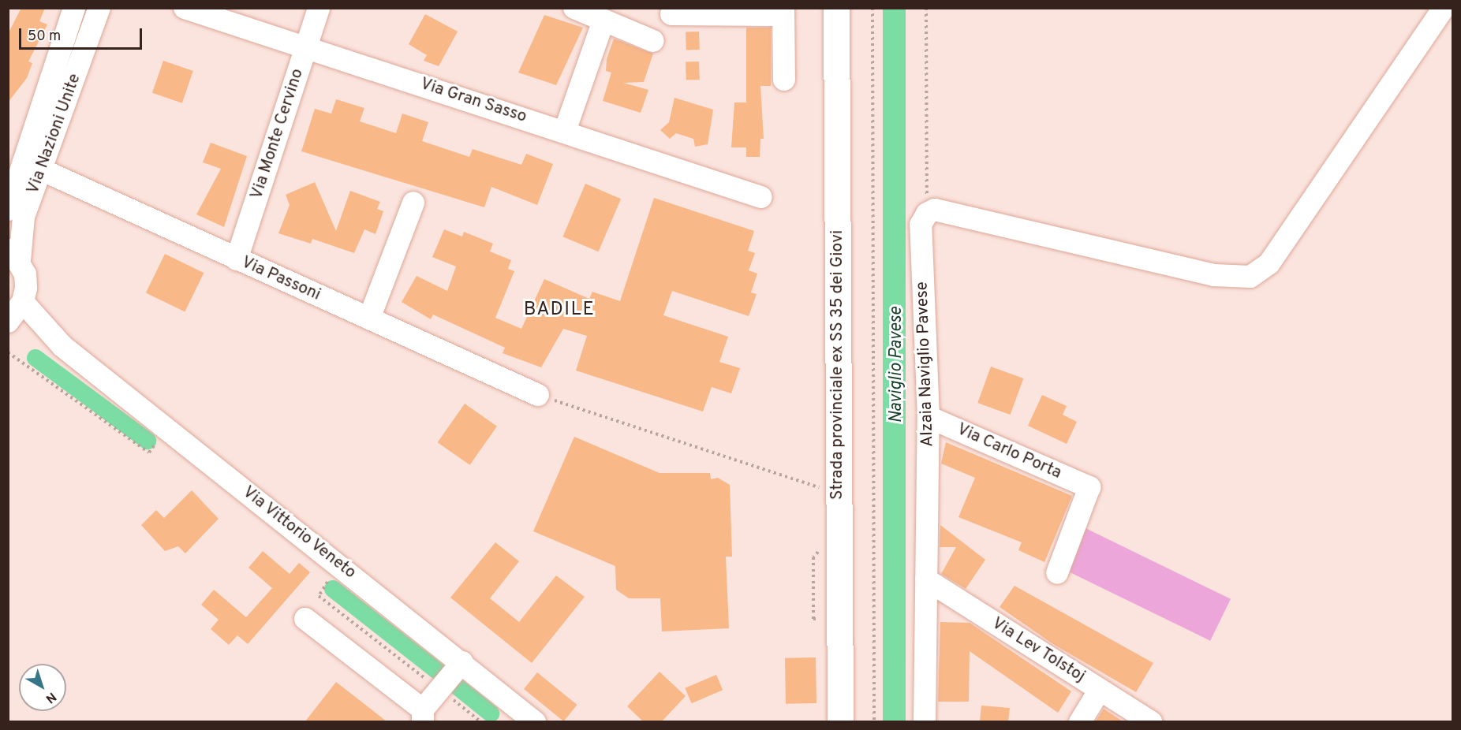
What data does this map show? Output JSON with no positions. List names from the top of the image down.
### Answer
{
  "streets": {
    "main road": ["Strada provinciale ex SS 35 dei Giovi"],
    "street": [
      "Via Gran Sasso",
      "Via Nazioni Unite",
      "Via Monte Cervino",
      "Via Passoni",
      "Alzaia Naviglio Pavese",
      "Via Carlo Porta",
      "Via Vittorio Veneto",
      "Via Lev Tolstoj"
    ]
  },
  "crossings": [
    ["Via Gran Sasso", "Via Monte Cervino"],
    ["Via Nazioni Unite", "Via Passoni"],
    ["Via Nazioni Unite", "Via Vittorio Veneto"],
    ["Via Monte Cervino", "Via Passoni"],
    ["Alzaia Naviglio Pavese", "Via Carlo Porta"],
    ["Alzaia Naviglio Pavese", "Via Lev Tolstoj"]
  ],
  "districts": ["BADILE"],
  "water": ["Naviglio Pavese"],
  "scale_bar": "50 m",
  "north": "bottom right"
}
